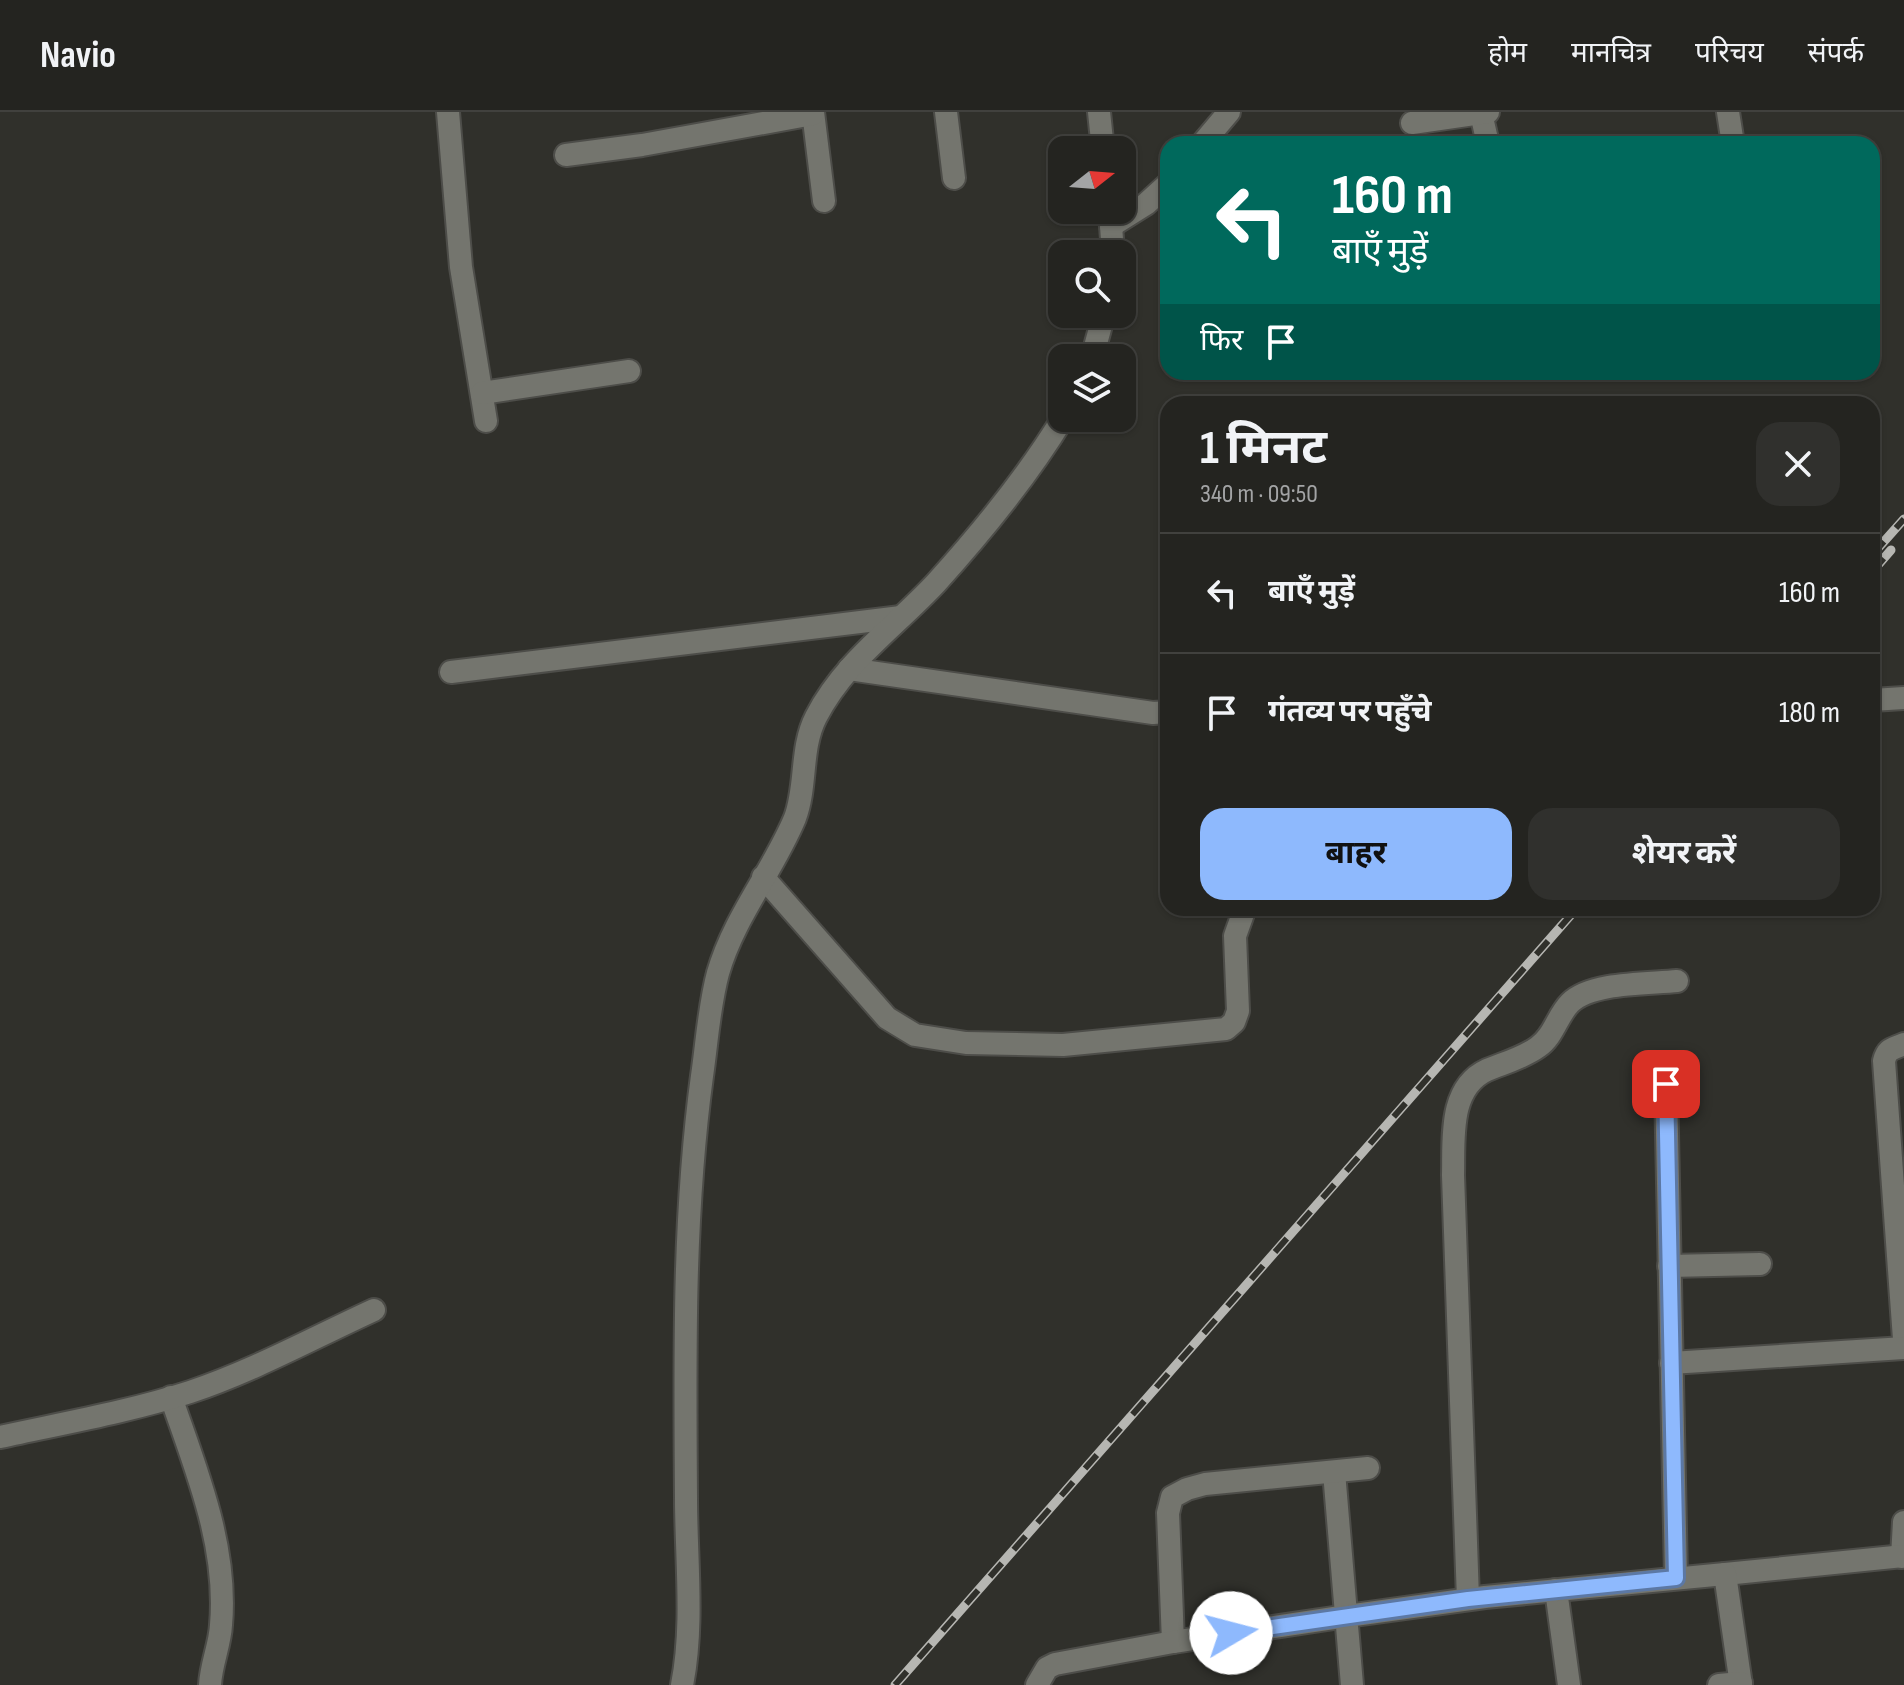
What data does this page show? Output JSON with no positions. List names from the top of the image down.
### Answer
{
  "north": "right",
  "page": {
    "header": "Navio",
    "nav": [
      "होम",
      "मानचित्र",
      "परिचय",
      "संपर्क"
    ],
    "turn": ["160 m", "बाएँ मुड़ें"],
    "then": "फिर",
    "heading": ["1 मिनट", "340 m · 09:50"],
    "list": [
      {
        "name": "बाएँ मुड़ें",
        "value": "160 m"
      },
      {
        "name": "गंतव्य पर पहुँचे",
        "value": "180 m"
      }
    ],
    "buttons": ["बाहर", "शेयर करें"]
  }
}
